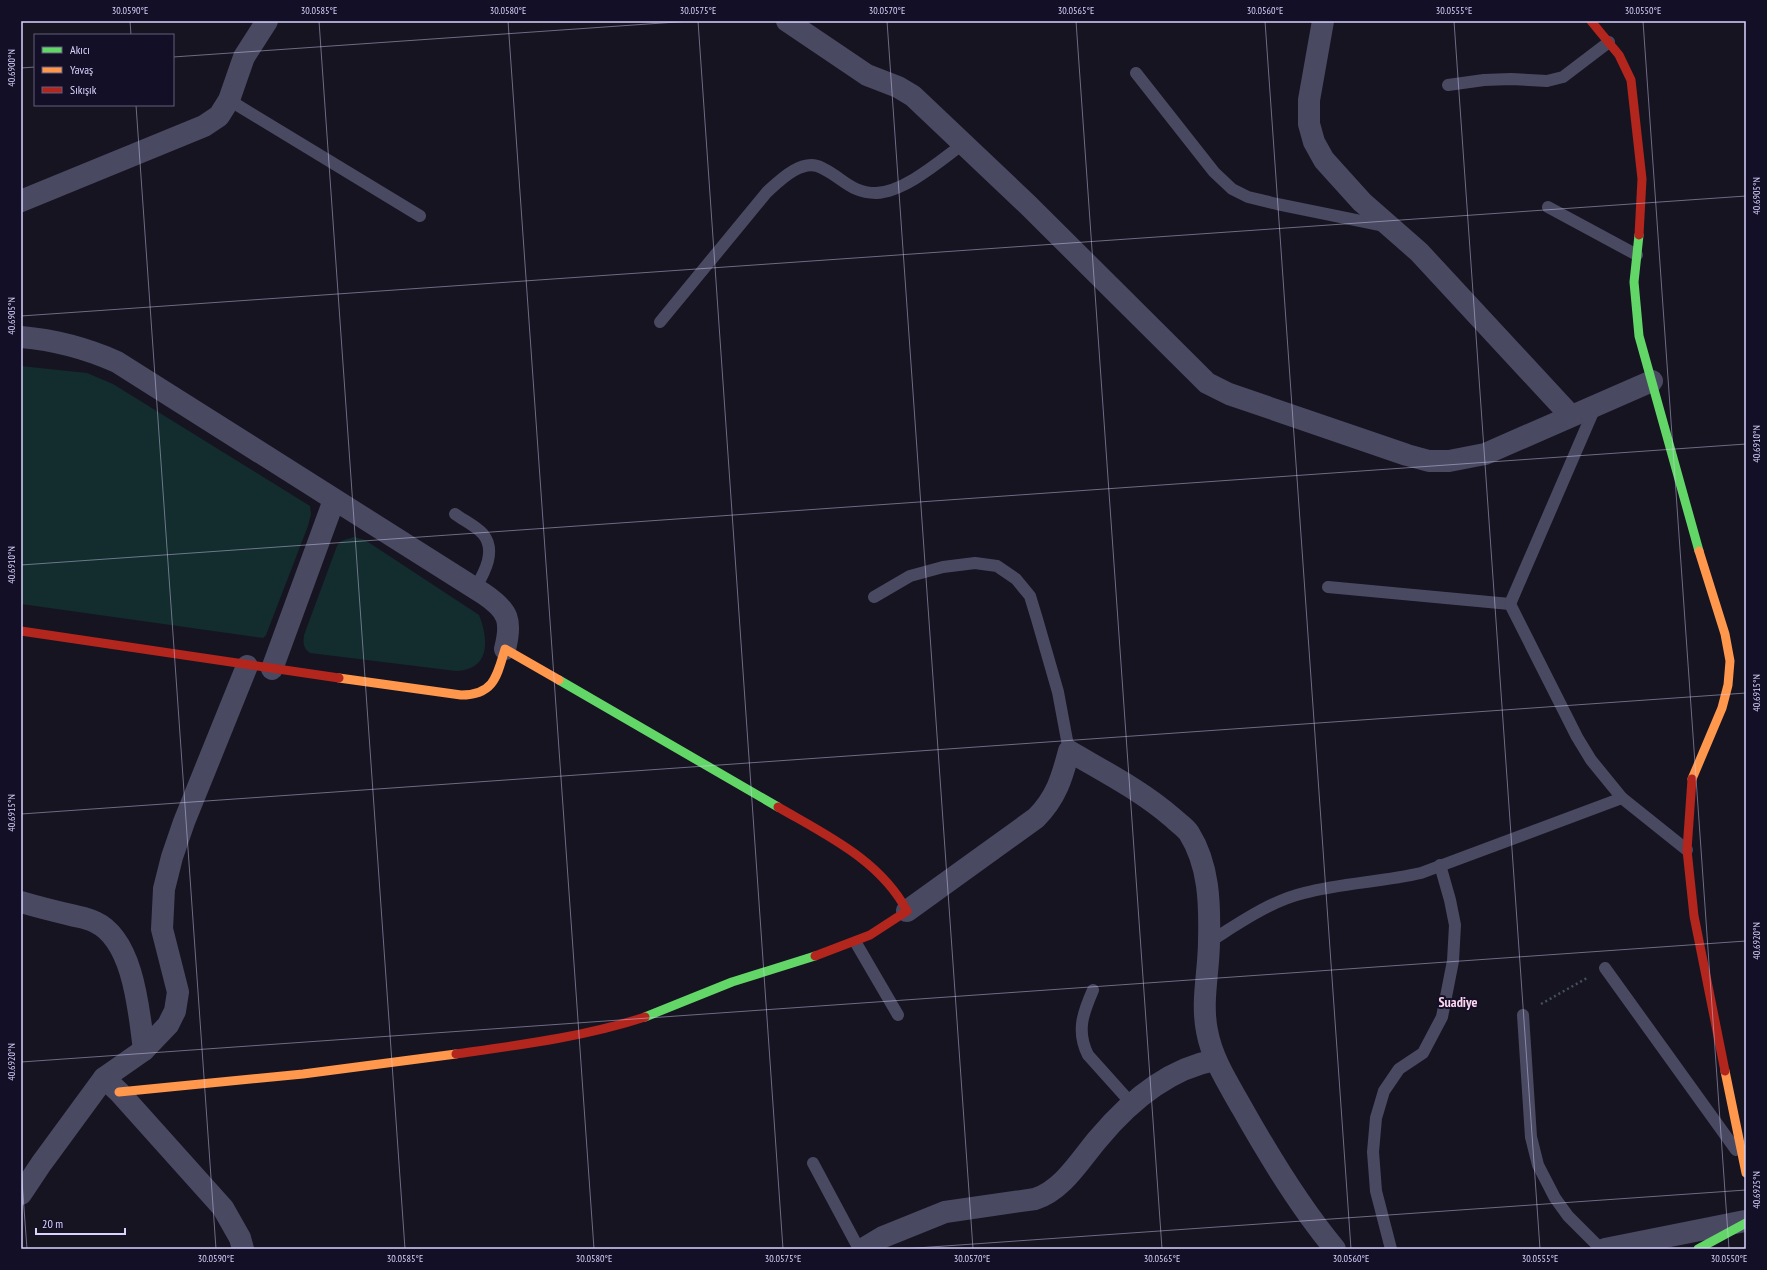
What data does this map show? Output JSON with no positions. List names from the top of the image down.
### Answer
{
  "districts": ["Suadiye"],
  "legend": ["Akıcı", "Yavaş", "Sıkışık"],
  "scale_bar": "20 m",
  "coordinates": [
    "30.0590°E",
    "30.0585°E",
    "30.0580°E",
    "30.0575°E",
    "30.0570°E",
    "30.0565°E",
    "30.0560°E",
    "30.0555°E",
    "30.0550°E",
    "40.6900°N",
    "40.6905°N",
    "40.6910°N",
    "40.6915°N",
    "40.6920°N",
    "40.6925°N"
  ]
}
